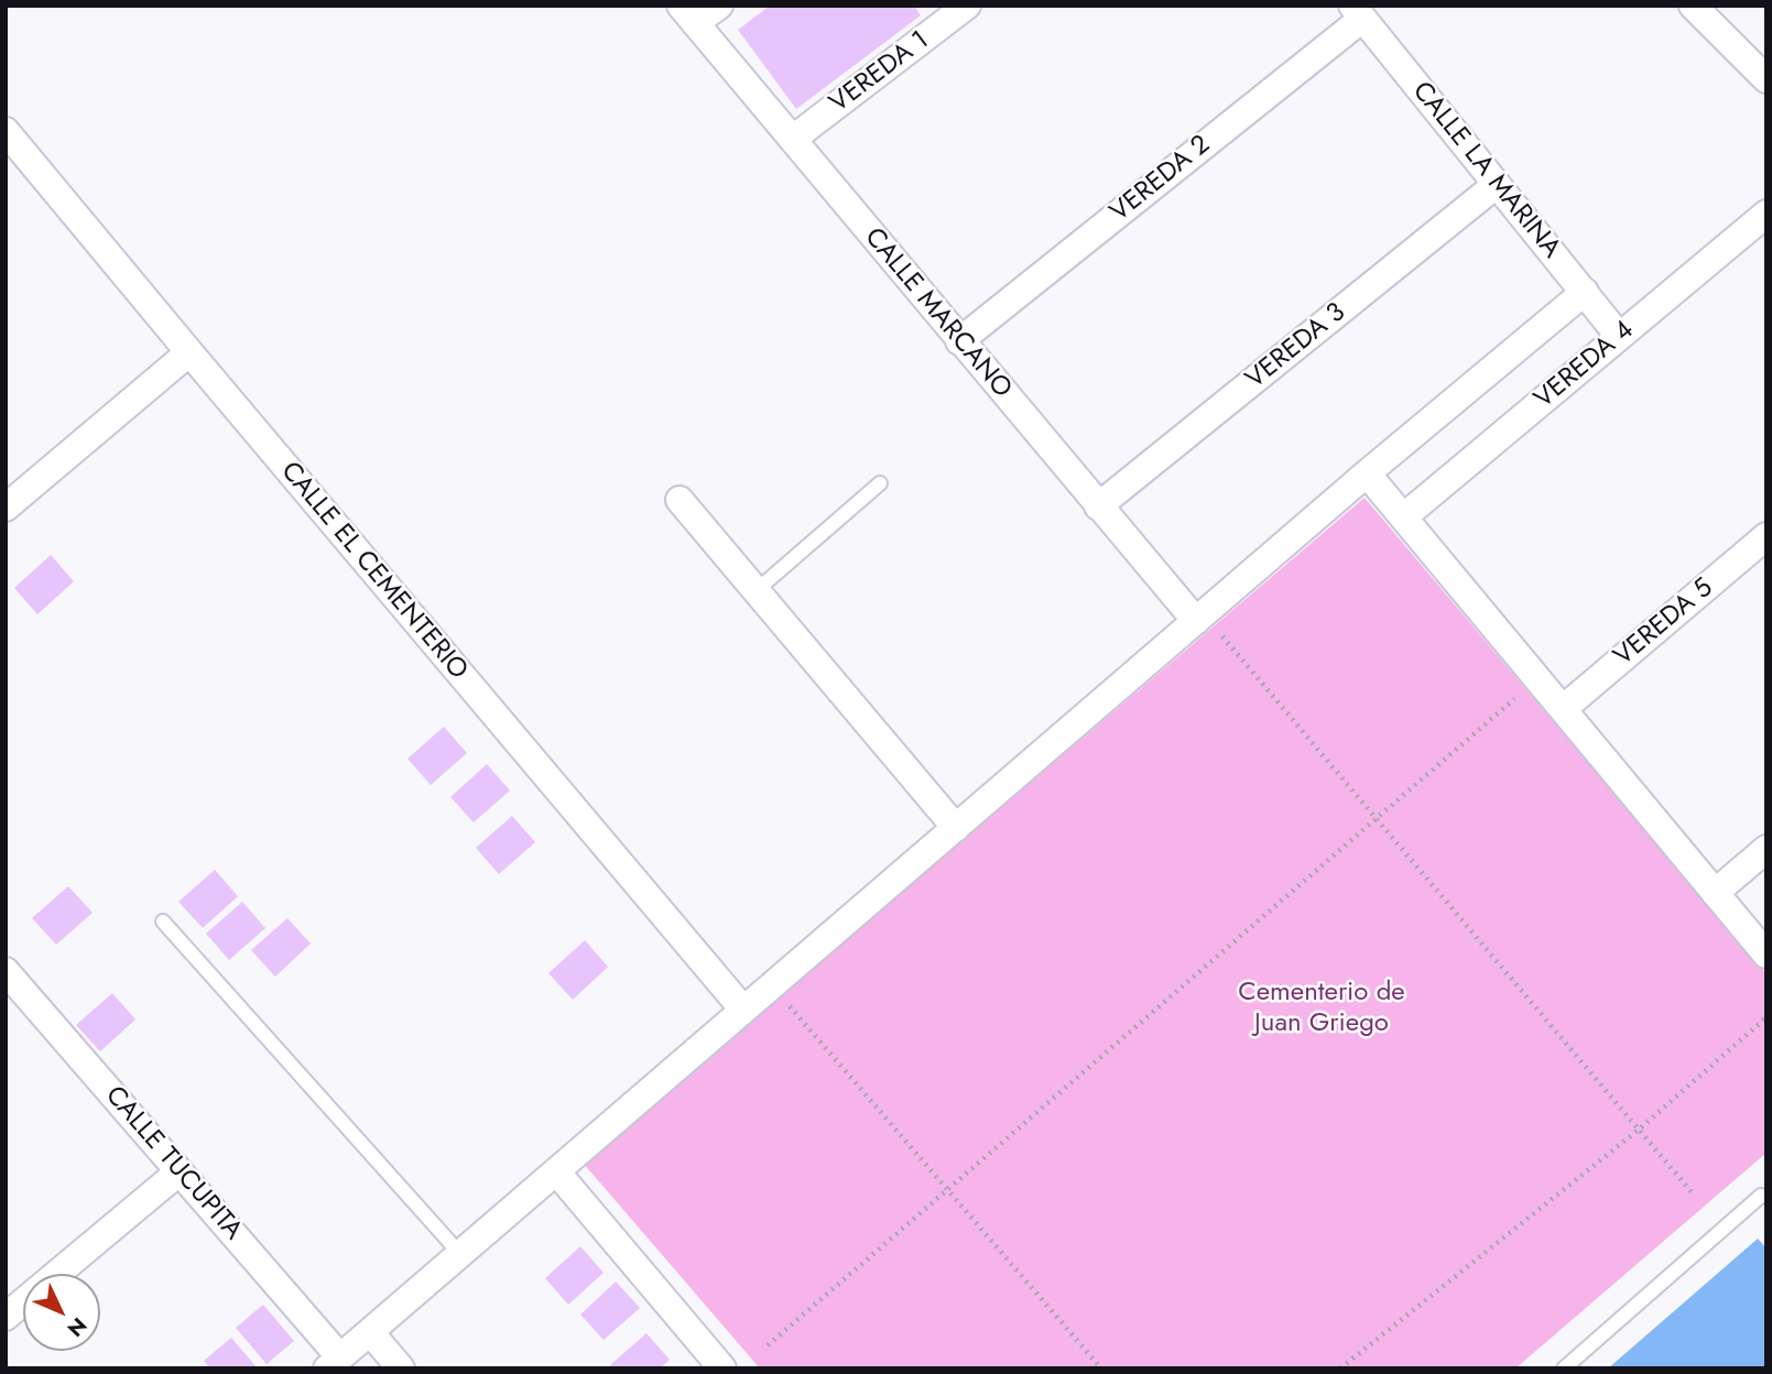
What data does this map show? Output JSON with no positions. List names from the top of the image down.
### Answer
{
  "streets": {
    "street": [
      "VEREDA 1",
      "CALLE LA MARINA",
      "VEREDA 2",
      "CALLE MARCANO",
      "VEREDA 3",
      "VEREDA 4",
      "CALLE EL CEMENTERIO",
      "VEREDA 5",
      "CALLE TUCUPITA"
    ]
  },
  "crossings": [
    ["VEREDA 1", "CALLE MARCANO"],
    ["CALLE LA MARINA", "VEREDA 2"],
    ["CALLE LA MARINA", "VEREDA 3"],
    ["CALLE LA MARINA", "VEREDA 4"],
    ["VEREDA 2", "CALLE MARCANO"],
    ["CALLE MARCANO", "VEREDA 3"]
  ],
  "parks": ["Cementerio de Juan Griego"],
  "north": "bottom right"
}
